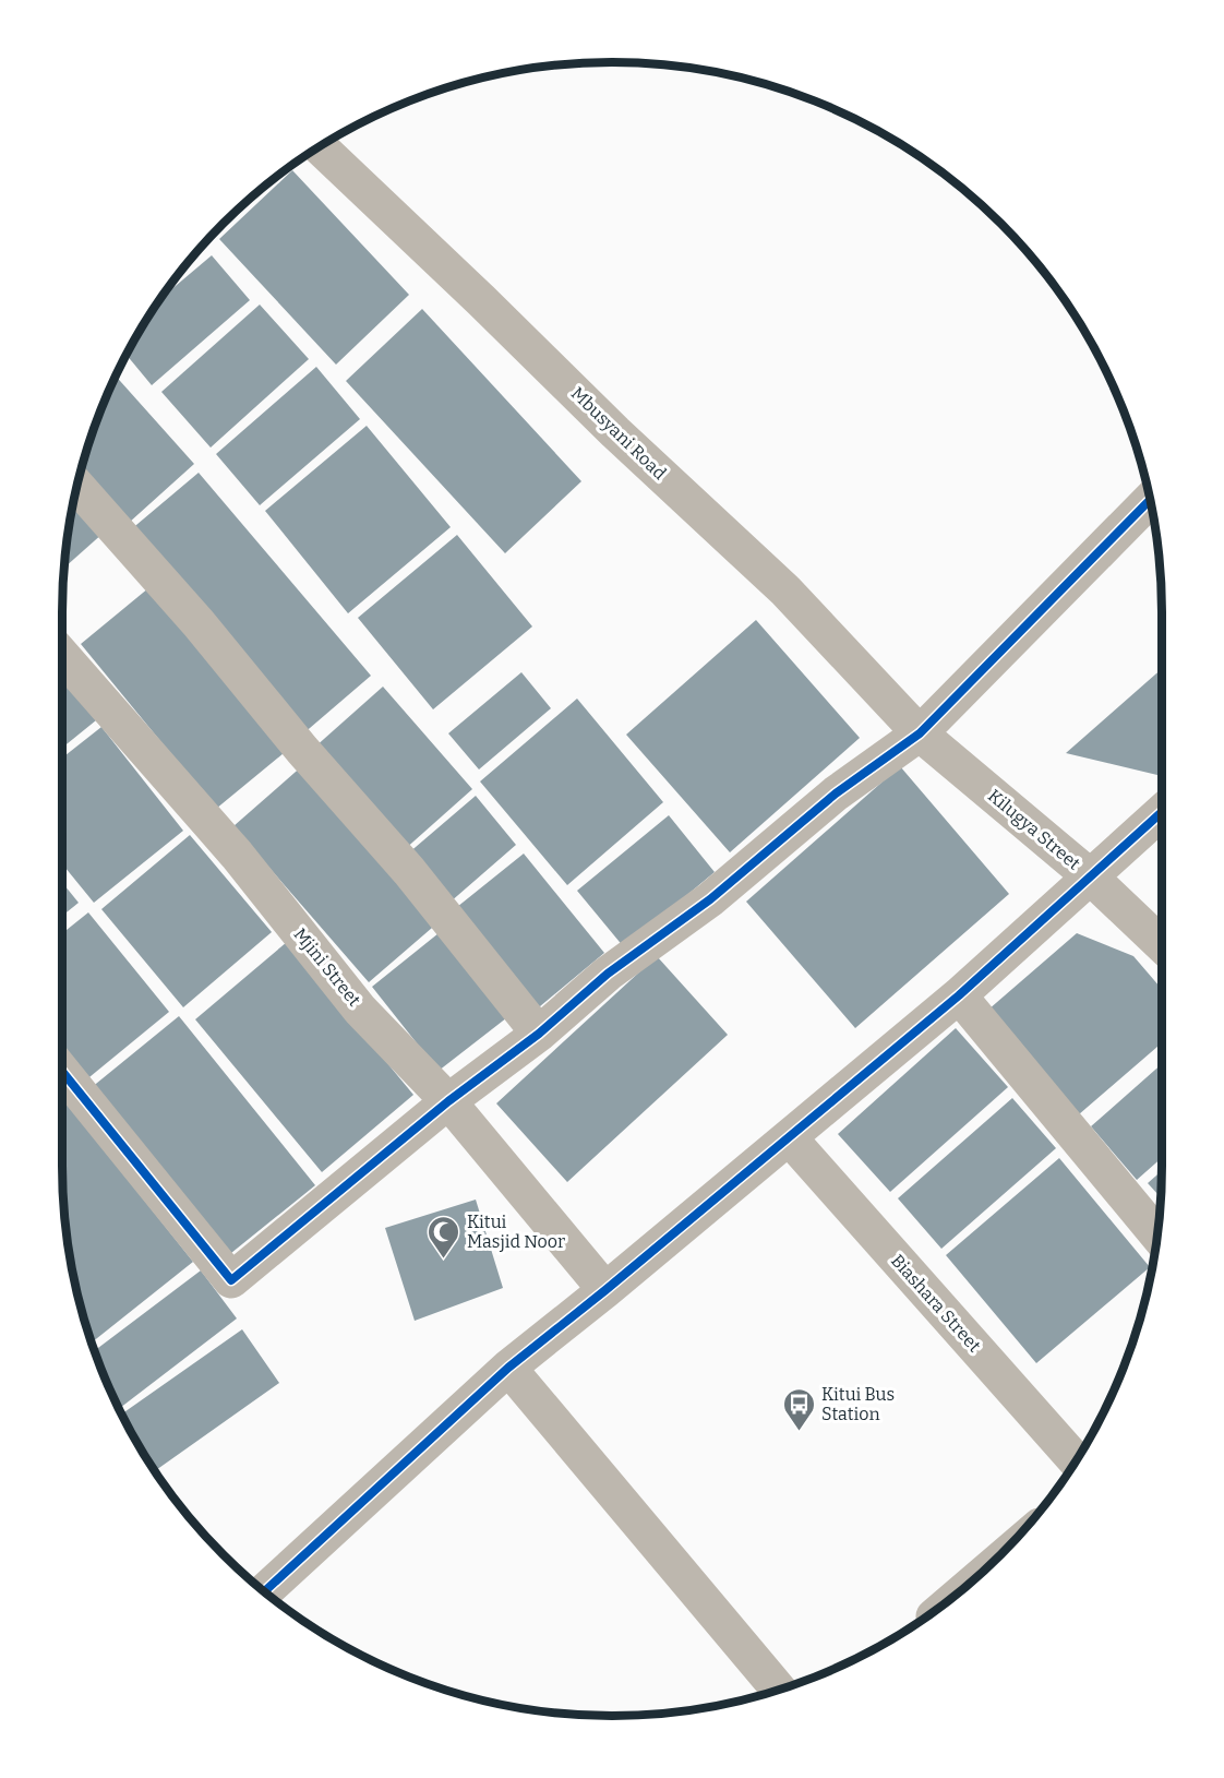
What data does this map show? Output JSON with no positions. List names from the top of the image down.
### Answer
{
  "streets": {
    "street": [
      "Mbusyani Road",
      "Kilugya Street",
      "Mjini Street",
      "Biashara Street"
    ]
  },
  "crossings": [
    ["Mbusyani Road", "Kilugya Street"]
  ],
  "places": {
    "mosque": ["Kitui Masjid Noor"],
    "bus stop": ["Kitui Bus Station"]
  }
}
